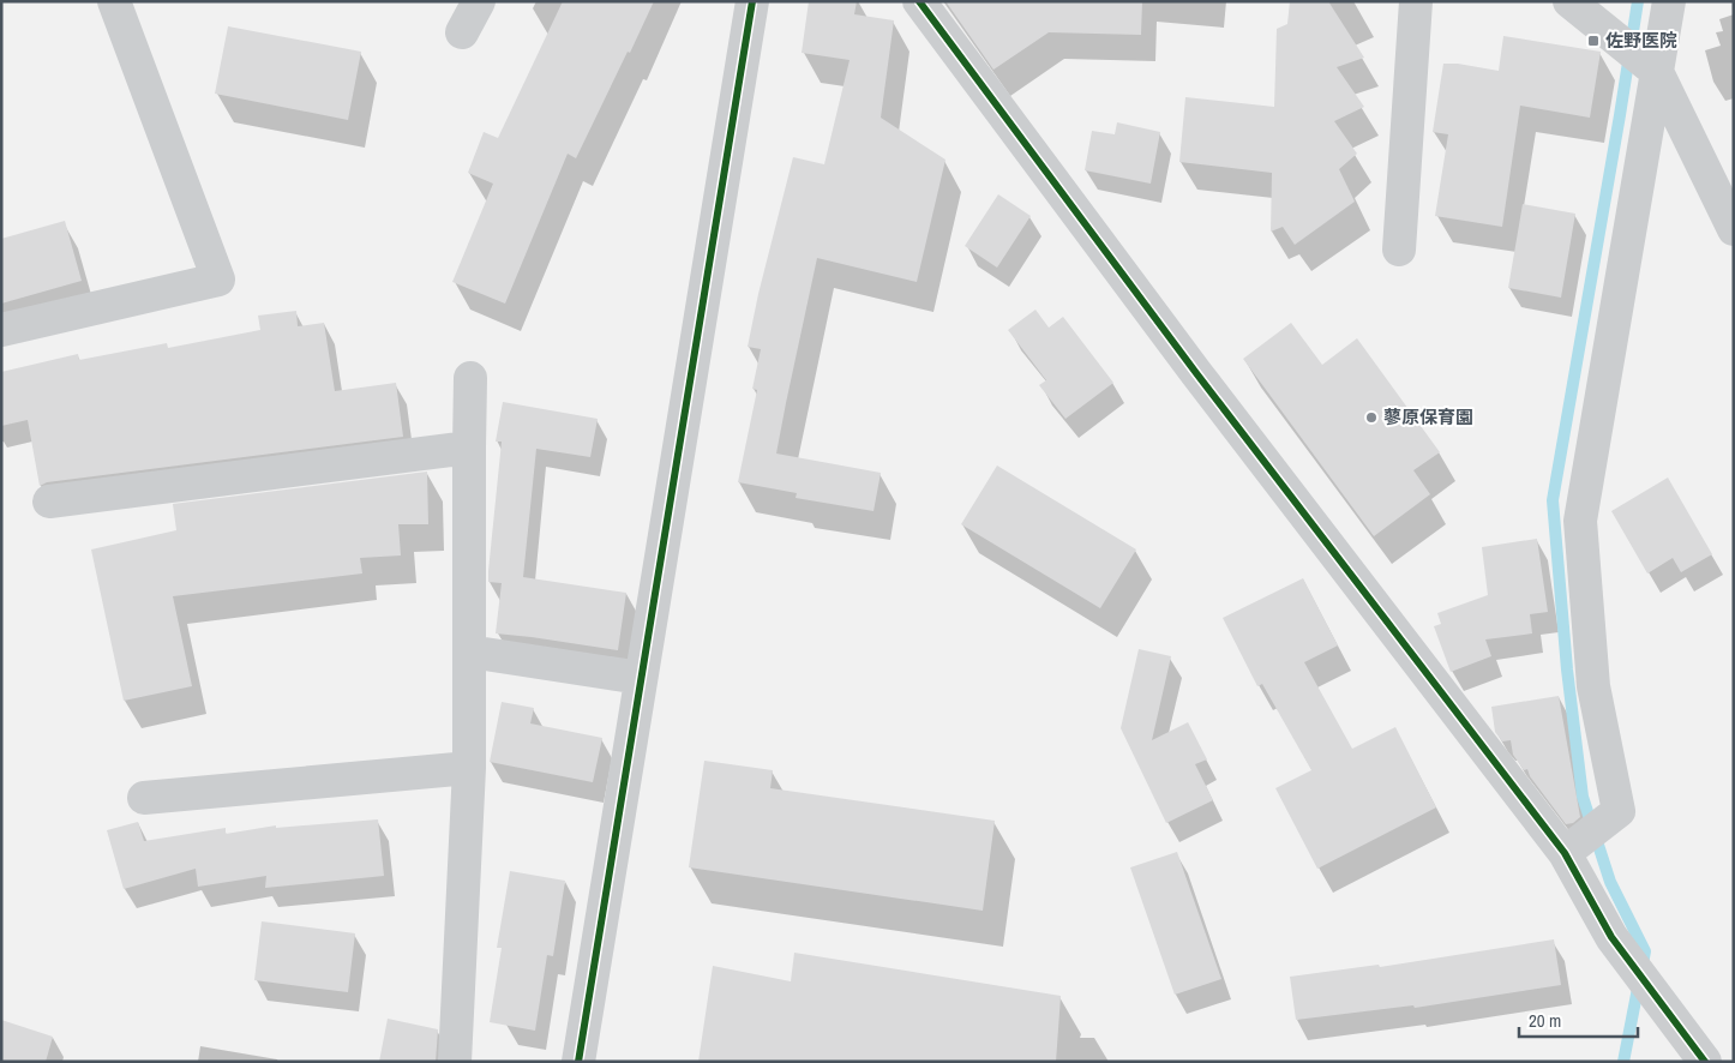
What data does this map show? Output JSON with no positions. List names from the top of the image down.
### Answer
{
  "places": {
    "transit": ["佐野医院"],
    "other": ["蓼原保育園"]
  },
  "scale_bar": "20 m"
}
